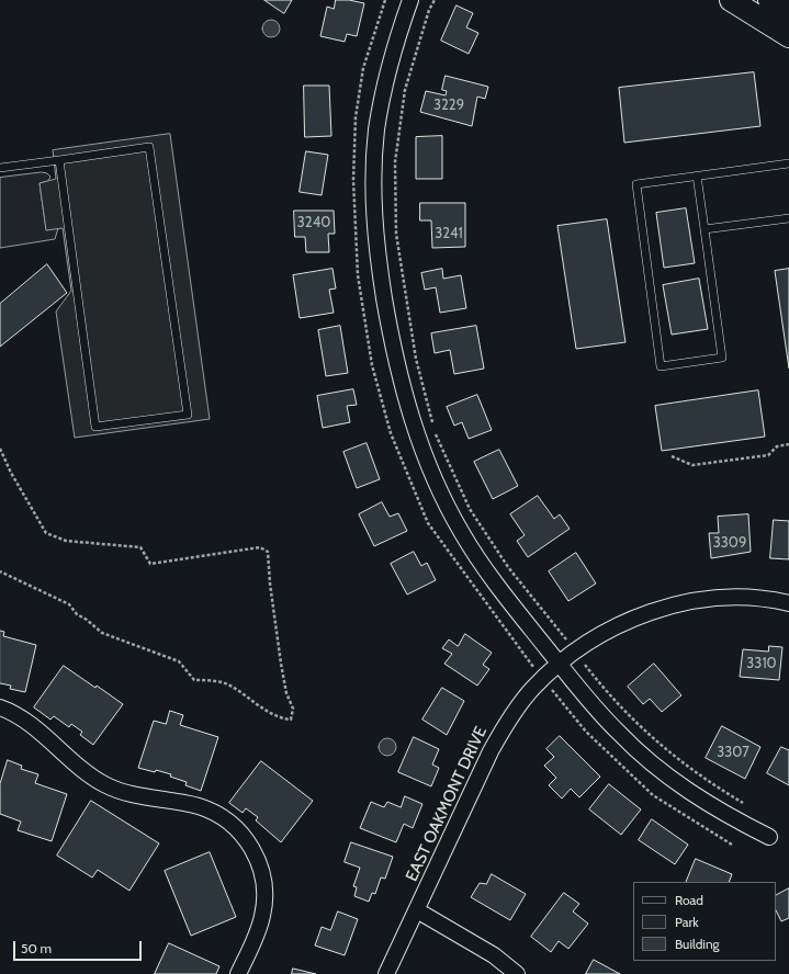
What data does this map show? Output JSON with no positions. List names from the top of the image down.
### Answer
{
  "streets": {
    "street": ["EAST OAKMONT DRIVE"]
  },
  "house_numbers": [
    "3229",
    "3240",
    "3241",
    "3309",
    "3310",
    "3307"
  ],
  "legend": ["Road", "Park", "Building"],
  "scale_bar": "50 m"
}
